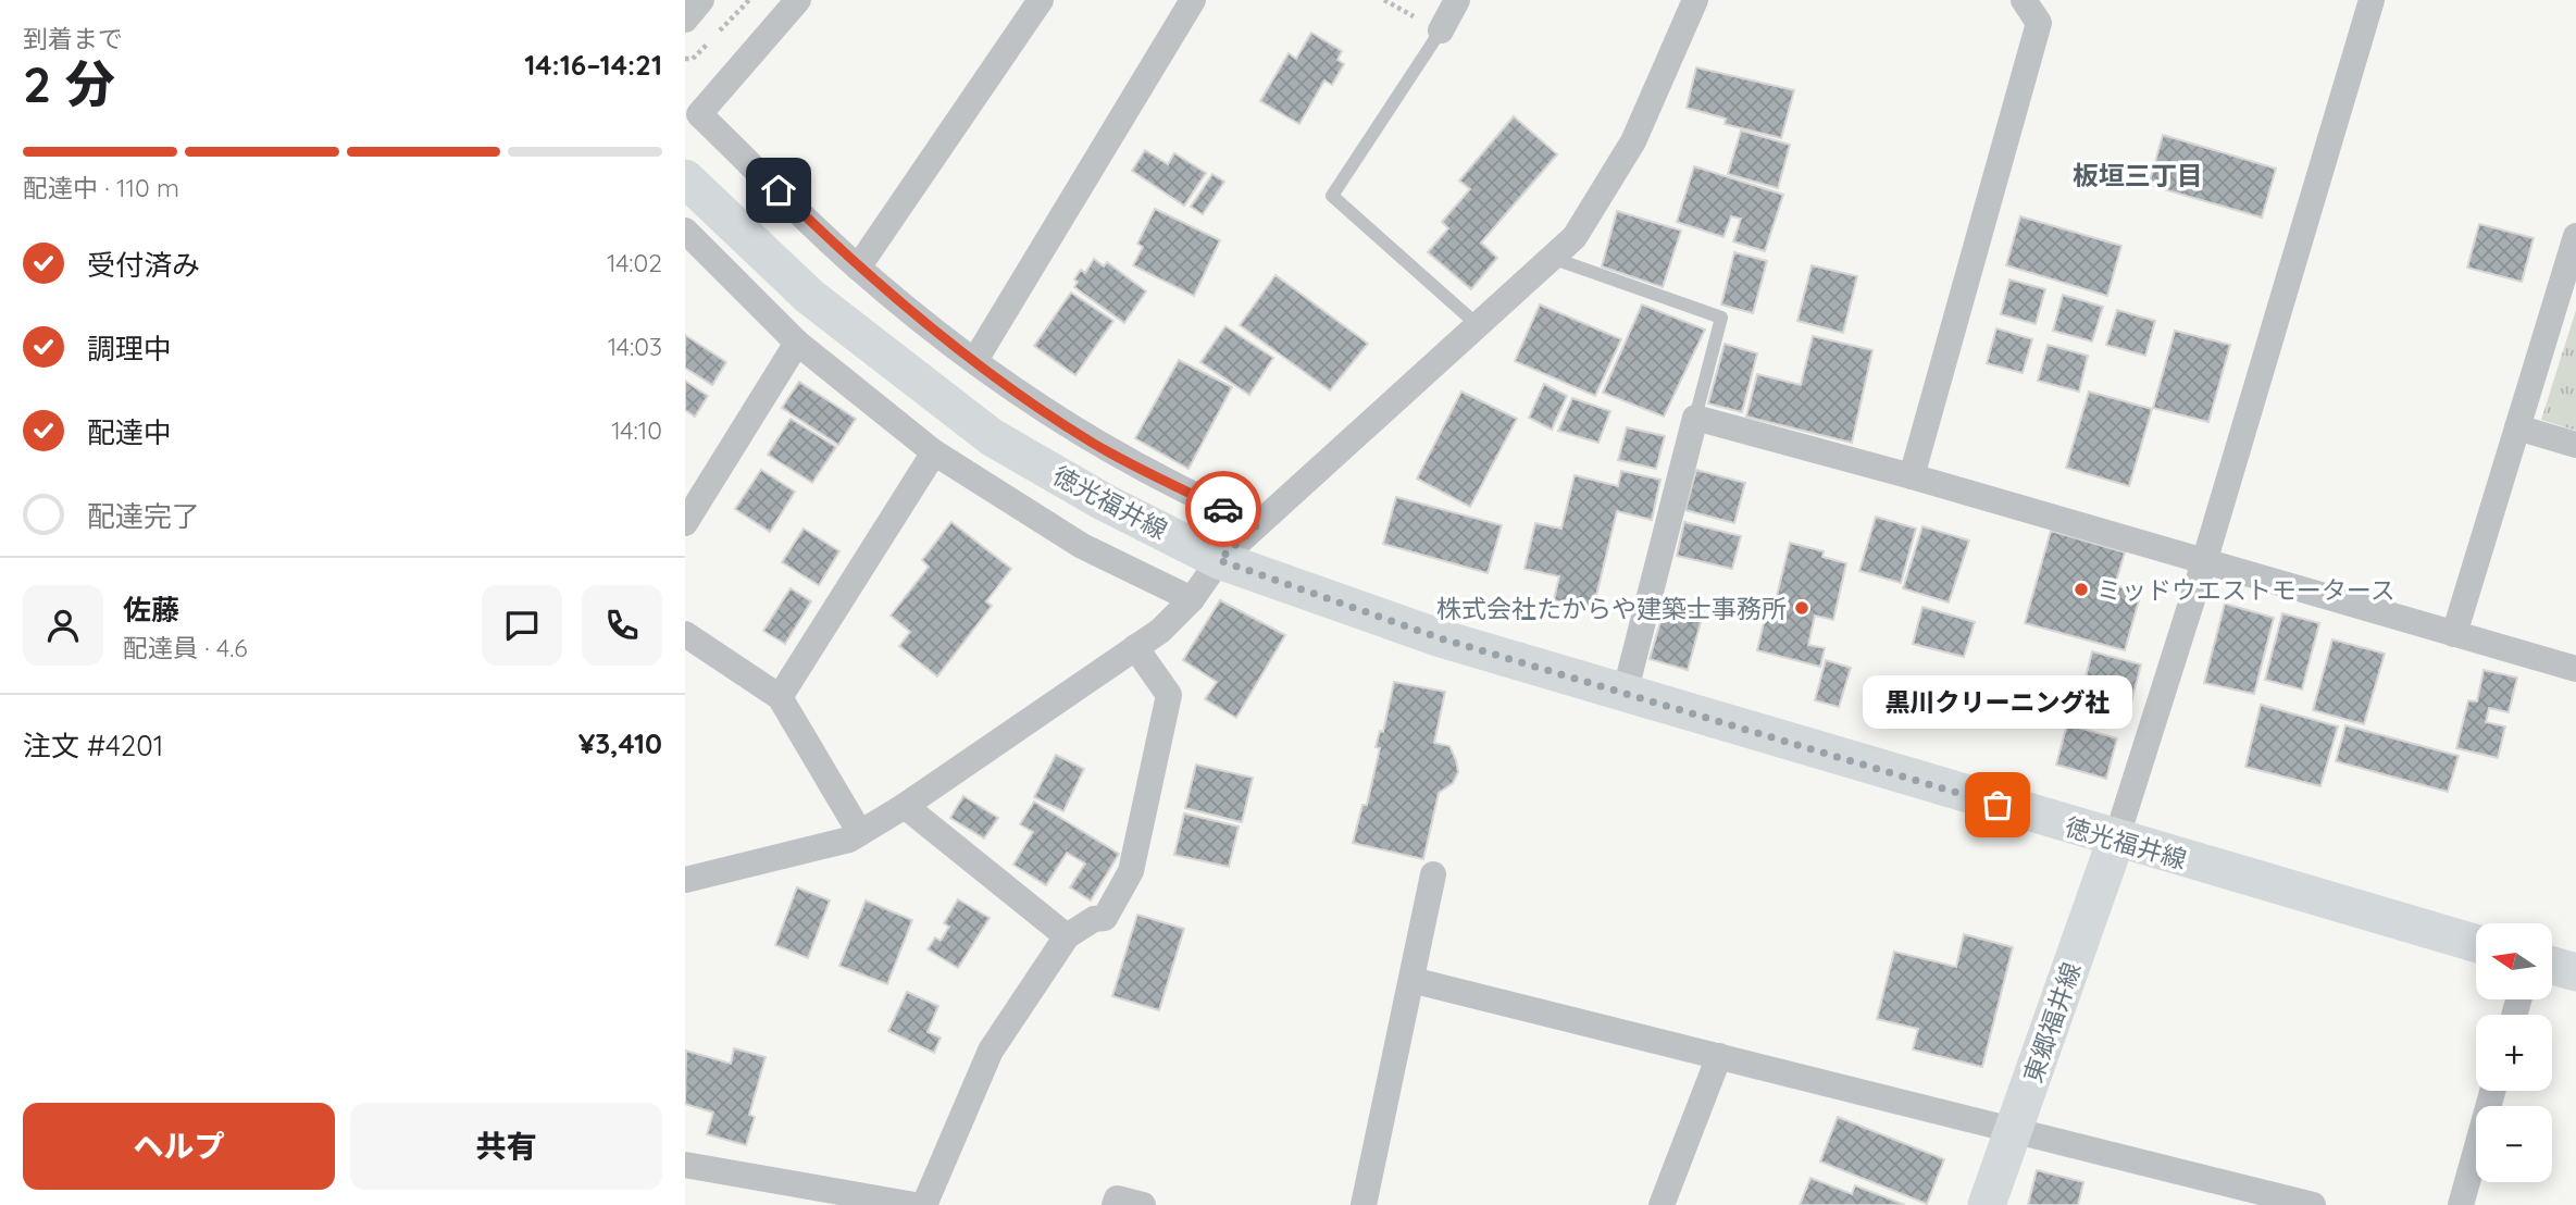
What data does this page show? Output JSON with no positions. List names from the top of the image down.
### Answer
{
  "streets": {
    "main road": ["徳光福井線", "東郷福井線"]
  },
  "crossings": [
    ["徳光福井線", "東郷福井線"]
  ],
  "districts": ["板垣三丁目"],
  "places": ["ミッドウエストモータース", "株式会社たからや建築士事務所", "黒川クリーニング社"],
  "north": "left",
  "page": {
    "heading": ["2 分", "到着まで", "14:16–14:21"],
    "panel": [
      "佐藤",
      "配達員 · 4.6",
      "注文 #4201",
      "¥3,410"
    ],
    "bar": "配達中 · 110 m",
    "list": [
      ["受付済み", "14:02"],
      ["調理中", "14:03"],
      ["配達中", "14:10"],
      "配達完了"
    ],
    "bubble": "黒川クリーニング社",
    "map_buttons": ["+", "−"],
    "buttons": ["ヘルプ", "共有"]
  }
}
